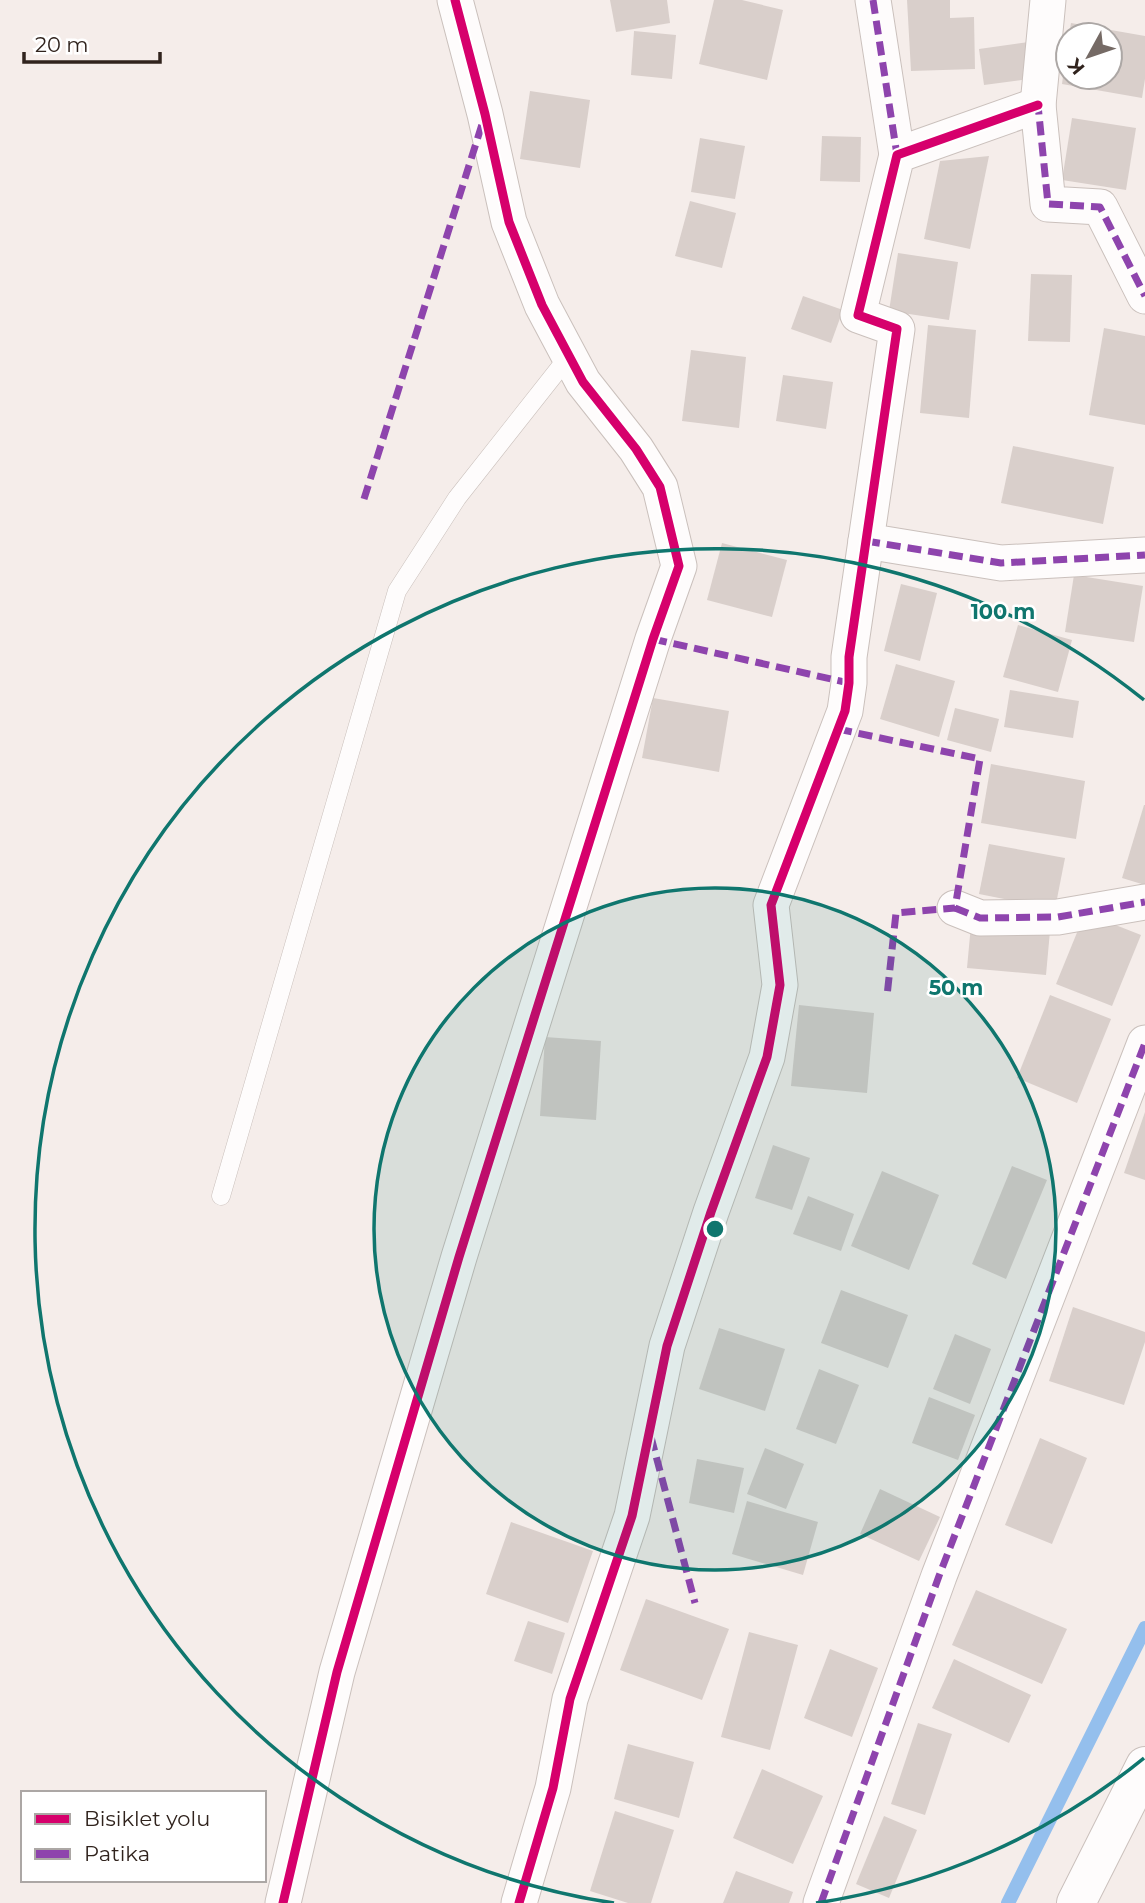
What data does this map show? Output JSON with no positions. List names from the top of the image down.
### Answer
{
  "legend": ["Bisiklet yolu", "Patika"],
  "scale_bar": "20 m",
  "north": "bottom left",
  "rings": ["100 m", "50 m"]
}
